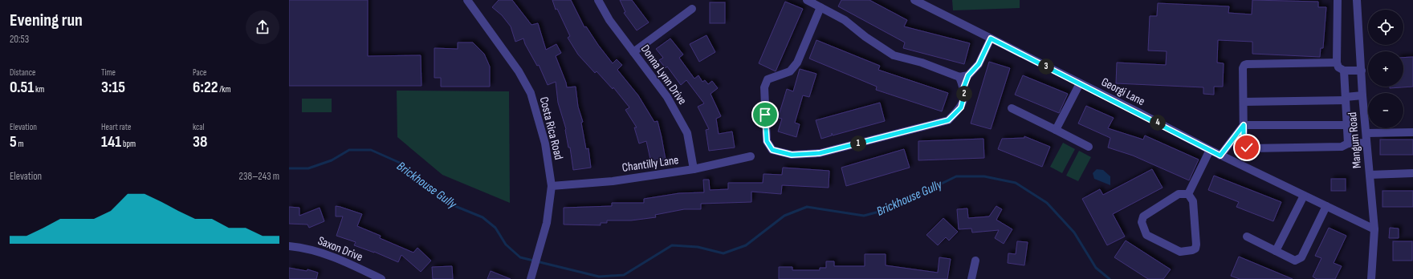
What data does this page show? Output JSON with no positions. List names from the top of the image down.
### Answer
{
  "streets": {
    "street": [
      "Donna Lynn Drive",
      "Georgi Lane",
      "Costa Rica Road",
      "Mangum Road",
      "Chantilly Lane",
      "Saxon Drive"
    ]
  },
  "crossings": [
    ["Donna Lynn Drive", "Chantilly Lane"],
    ["Georgi Lane", "Mangum Road"],
    ["Costa Rica Road", "Chantilly Lane"]
  ],
  "water": ["Brickhouse Gully"],
  "page": {
    "heading": ["Evening run", "20:53"],
    "map_buttons": ["+", "−"],
    "stats": [
      ["Distance", "0.51 km"],
      ["Time", "3:15"],
      ["Pace", "6:22 /km"],
      ["Elevation", "5 m"],
      ["Heart rate", "141 bpm"],
      ["kcal", "38"]
    ],
    "pins": [
      "3",
      "2",
      "4",
      "1"
    ],
    "chart": ["Elevation", "238–243 m"]
  }
}
